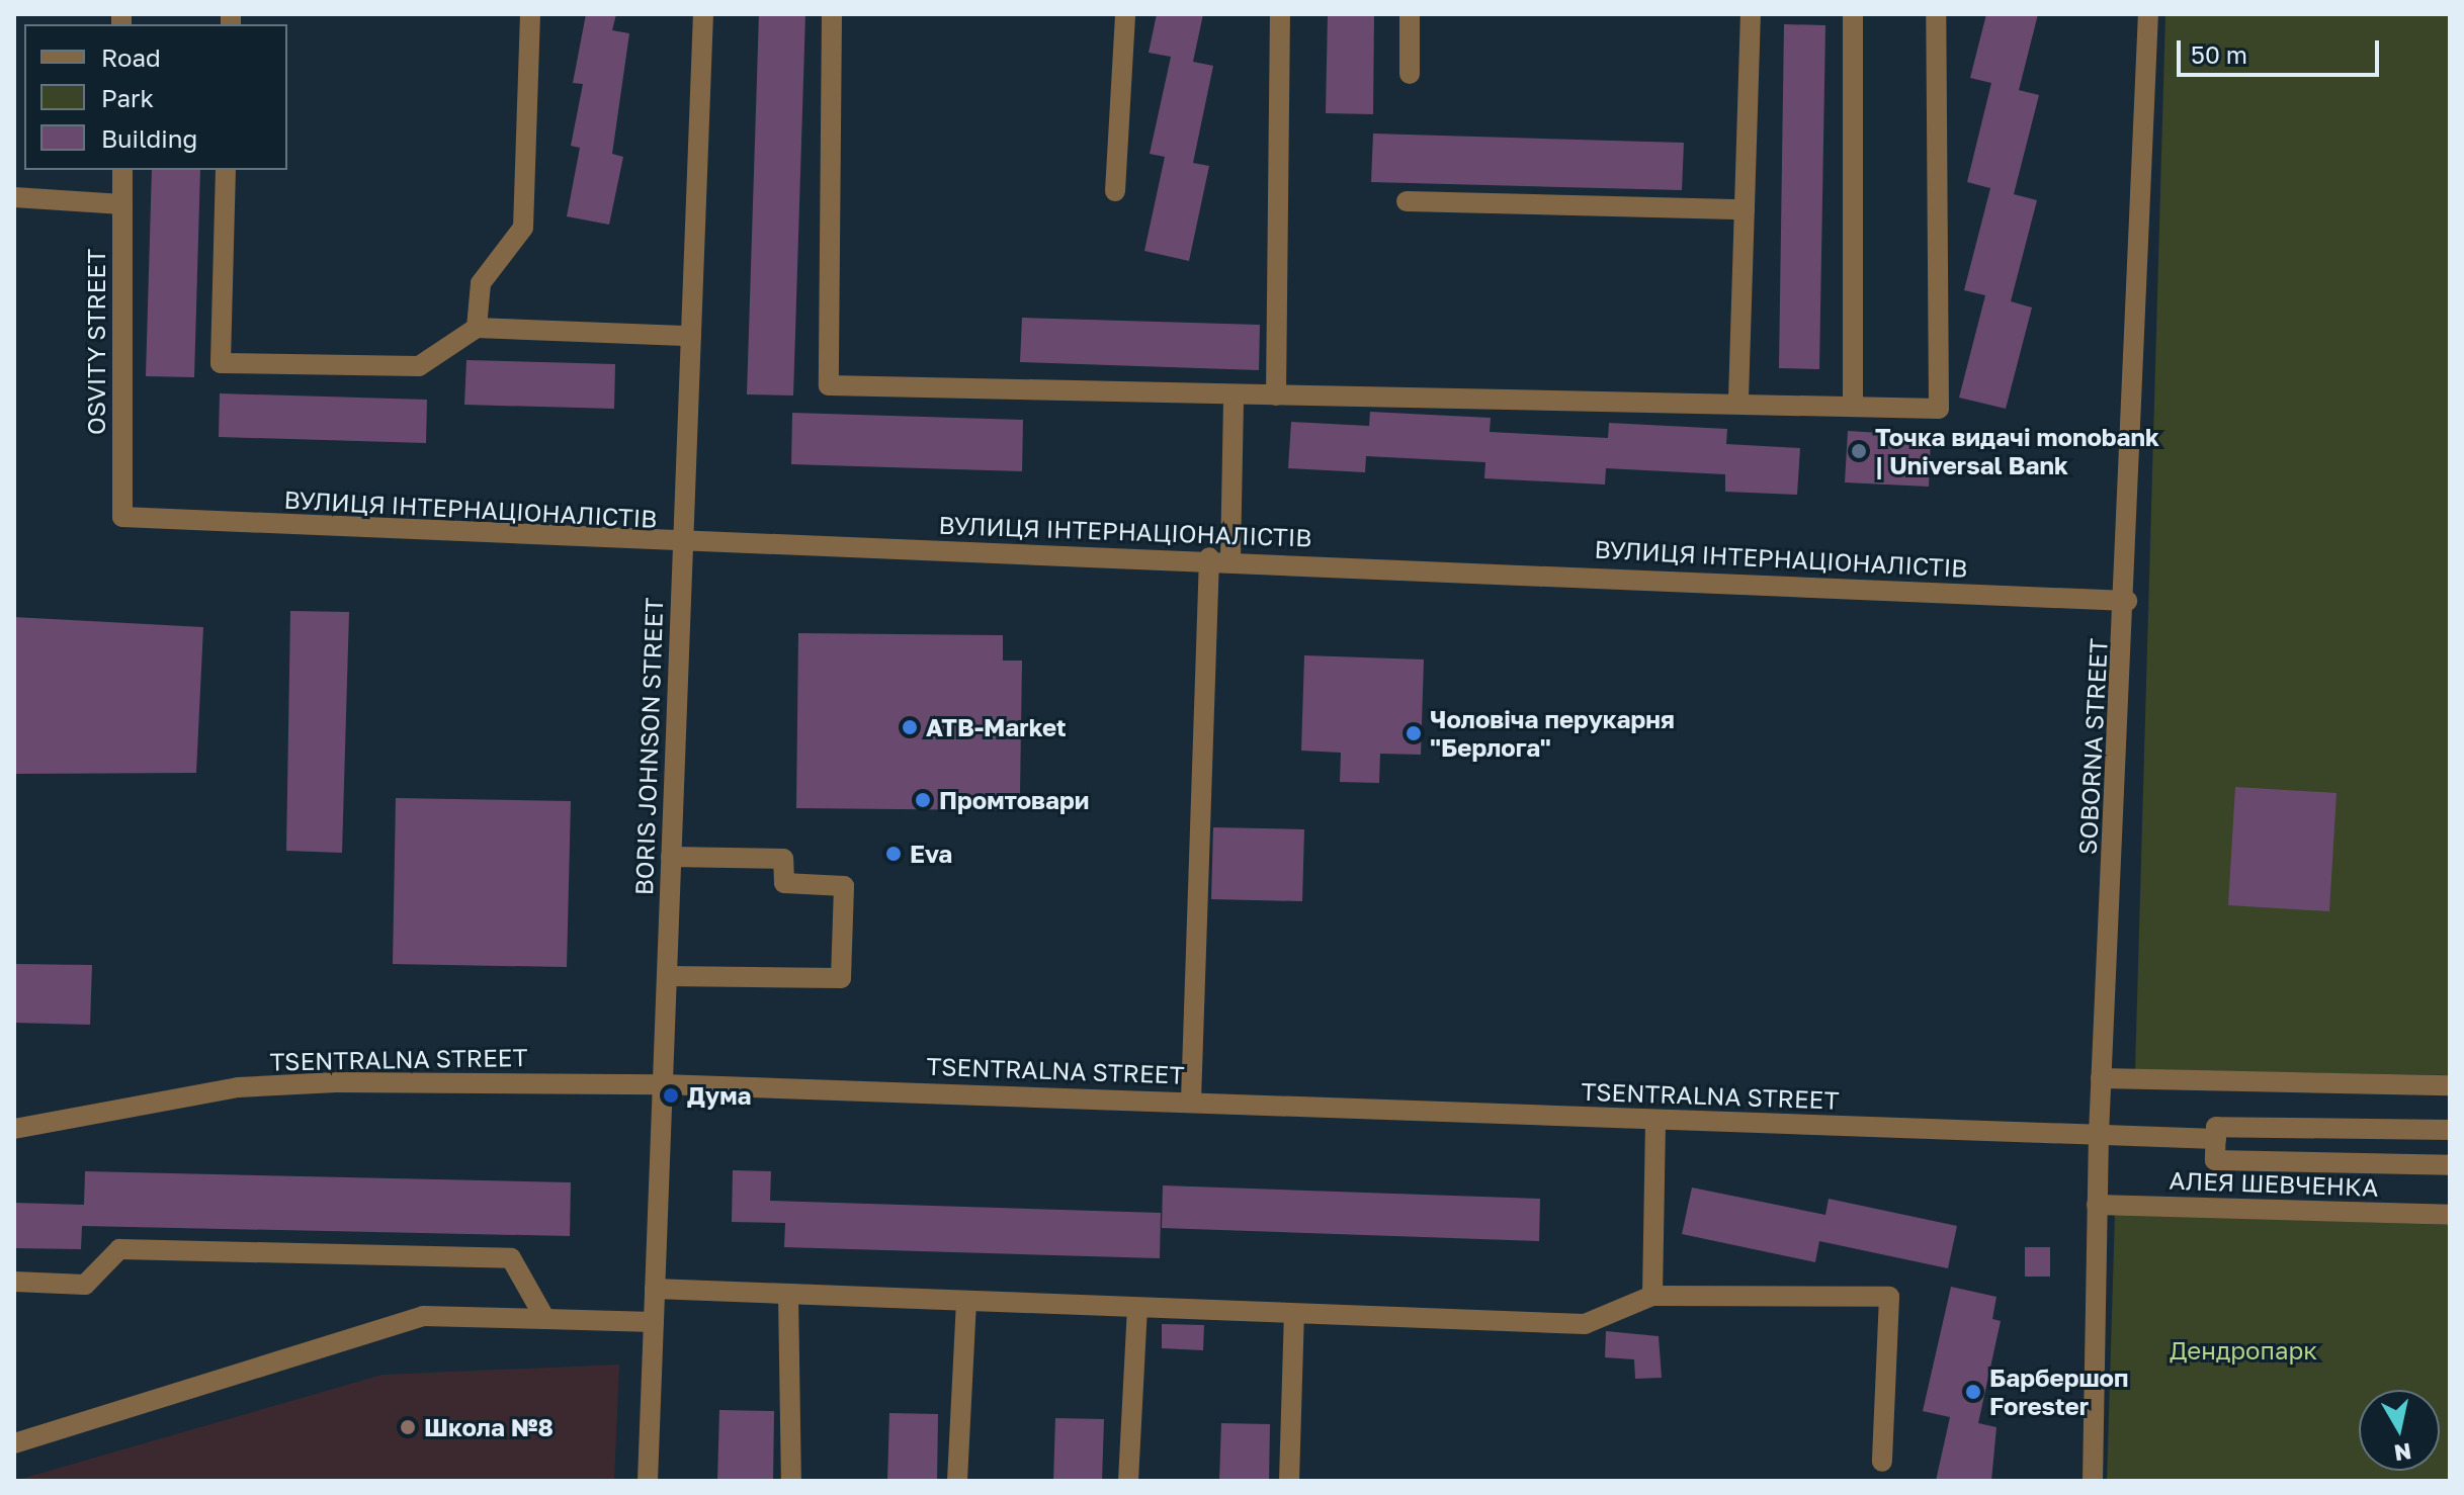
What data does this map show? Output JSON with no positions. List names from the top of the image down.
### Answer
{
  "streets": {
    "street": [
      "OSVITY STREET",
      "ВУЛИЦЯ ІНТЕРНАЦІОНАЛІСТІВ",
      "BORIS JOHNSON STREET",
      "SOBORNA STREET",
      "TSENTRALNA STREET",
      "АЛЕЯ ШЕВЧЕНКА"
    ]
  },
  "crossings": [
    ["OSVITY STREET", "ВУЛИЦЯ ІНТЕРНАЦІОНАЛІСТІВ"],
    ["ВУЛИЦЯ ІНТЕРНАЦІОНАЛІСТІВ", "BORIS JOHNSON STREET"],
    ["ВУЛИЦЯ ІНТЕРНАЦІОНАЛІСТІВ", "SOBORNA STREET"],
    ["BORIS JOHNSON STREET", "TSENTRALNA STREET"],
    ["SOBORNA STREET", "TSENTRALNA STREET"],
    ["SOBORNA STREET", "АЛЕЯ ШЕВЧЕНКА"],
    ["TSENTRALNA STREET", "АЛЕЯ ШЕВЧЕНКА"]
  ],
  "parks": ["Дендропарк"],
  "places": [
    "Точка видачі monobank | Universal Bank",
    "ATB-Market",
    "Чоловіча перукарня \"Берлога\"",
    "Промтовари",
    "Eva",
    "Дума",
    "Барбершоп Forester",
    "Школа №8"
  ],
  "legend": ["Road", "Park", "Building"],
  "scale_bar": "50 m",
  "north": "bottom"
}
